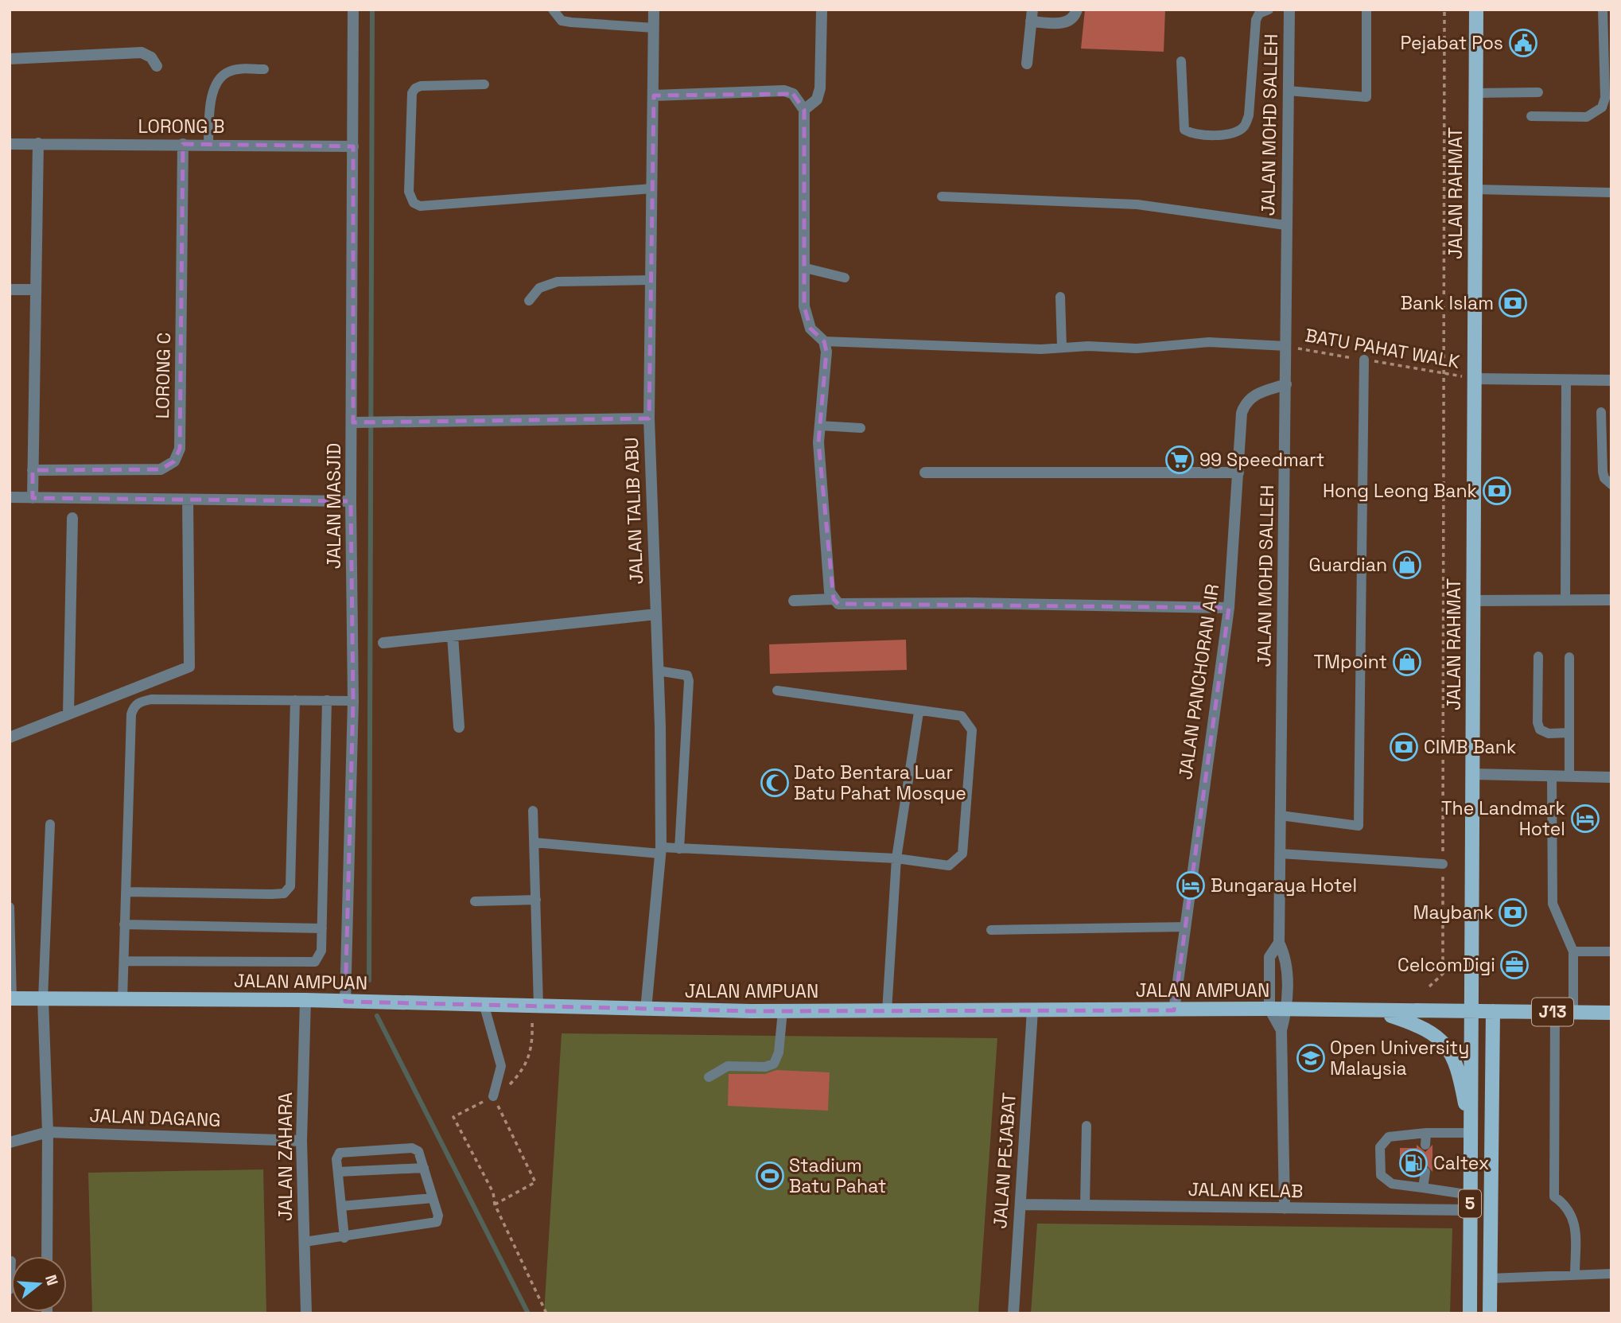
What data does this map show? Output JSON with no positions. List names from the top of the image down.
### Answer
{
  "streets": {
    "main road": [
      "JALAN RAHMAT",
      "JALAN AMPUAN",
      "J13",
      "5"
    ],
    "street": [
      "JALAN MOHD SALLEH",
      "LORONG B",
      "LORONG C",
      "JALAN MASJID",
      "JALAN TALIB ABU",
      "JALAN PANCHORAN AIR",
      "JALAN DAGANG",
      "JALAN ZAHARA",
      "JALAN PEJABAT",
      "JALAN KELAB"
    ],
    "path": ["BATU PAHAT WALK"]
  },
  "crossings": [
    ["JALAN MOHD SALLEH", "BATU PAHAT WALK"],
    ["JALAN MOHD SALLEH", "JALAN PANCHORAN AIR"],
    ["LORONG B", "LORONG C"],
    ["LORONG B", "JALAN MASJID"],
    ["JALAN RAHMAT", "BATU PAHAT WALK"],
    ["JALAN RAHMAT", "JALAN AMPUAN"],
    ["JALAN RAHMAT", "JALAN KELAB"],
    ["JALAN MASJID", "JALAN AMPUAN"],
    ["JALAN TALIB ABU", "JALAN AMPUAN"],
    ["JALAN PANCHORAN AIR", "JALAN AMPUAN"],
    ["JALAN AMPUAN", "J13"],
    ["JALAN AMPUAN", "JALAN ZAHARA"],
    ["JALAN AMPUAN", "JALAN PEJABAT"],
    ["JALAN AMPUAN", "5"],
    ["J13", "5"],
    ["JALAN DAGANG", "JALAN ZAHARA"],
    ["JALAN PEJABAT", "JALAN KELAB"]
  ],
  "places": {
    "public building": ["Pejabat Pos"],
    "bank": [
      "Bank Islam",
      "Hong Leong Bank",
      "CIMB Bank",
      "Maybank"
    ],
    "supermarket": ["99 Speedmart"],
    "shop": ["Guardian", "TMpoint"],
    "mosque": ["Dato Bentara Luar Batu Pahat Mosque"],
    "hotel": ["The Landmark Hotel", "Bungaraya Hotel"],
    "office": ["CelcomDigi"],
    "school or university": ["Open University Malaysia"],
    "fuel station": ["Caltex"],
    "sports": ["Stadium Batu Pahat"]
  },
  "north": "right"
}
